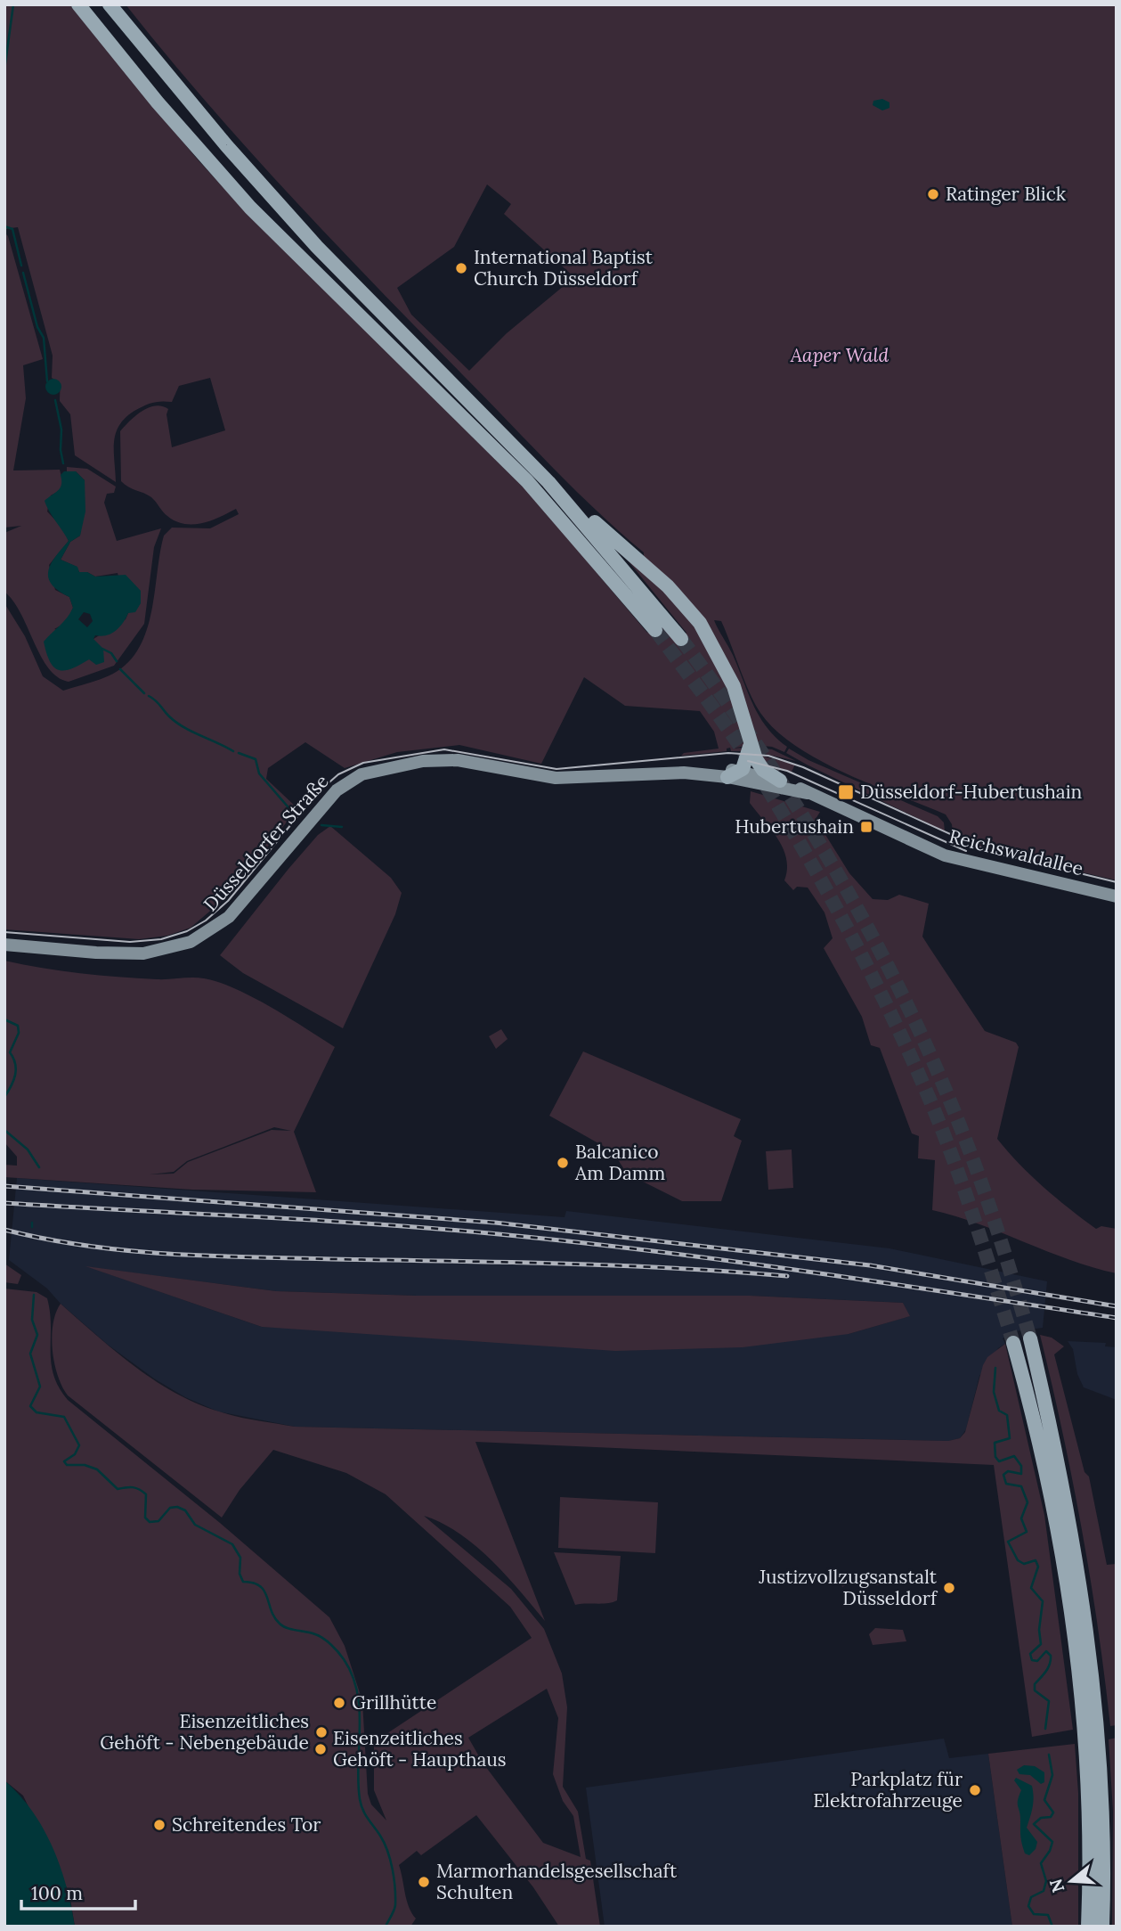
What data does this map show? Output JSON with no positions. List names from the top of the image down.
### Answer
{
  "streets": {
    "main road": ["Düsseldorfer Straße", "Reichswaldallee"]
  },
  "crossings": [
    ["Düsseldorfer Straße", "Reichswaldallee"]
  ],
  "parks": ["Aaper Wald"],
  "places": {
    "other": [
      "Ratinger Blick",
      "International Baptist Church Düsseldorf",
      "Balcanico Am Damm",
      "Justizvollzugsanstalt Düsseldorf",
      "Grillhütte",
      "Eisenzeitliches Gehöft - Nebengebäude",
      "Eisenzeitliches Gehöft - Haupthaus",
      "Parkplatz für Elektrofahrzeuge",
      "Schreitendes Tor",
      "Marmorhandelsgesellschaft Schulten"
    ],
    "transit": ["Düsseldorf-Hubertushain", "Hubertushain"]
  },
  "scale_bar": "100 m",
  "north": "left"
}
